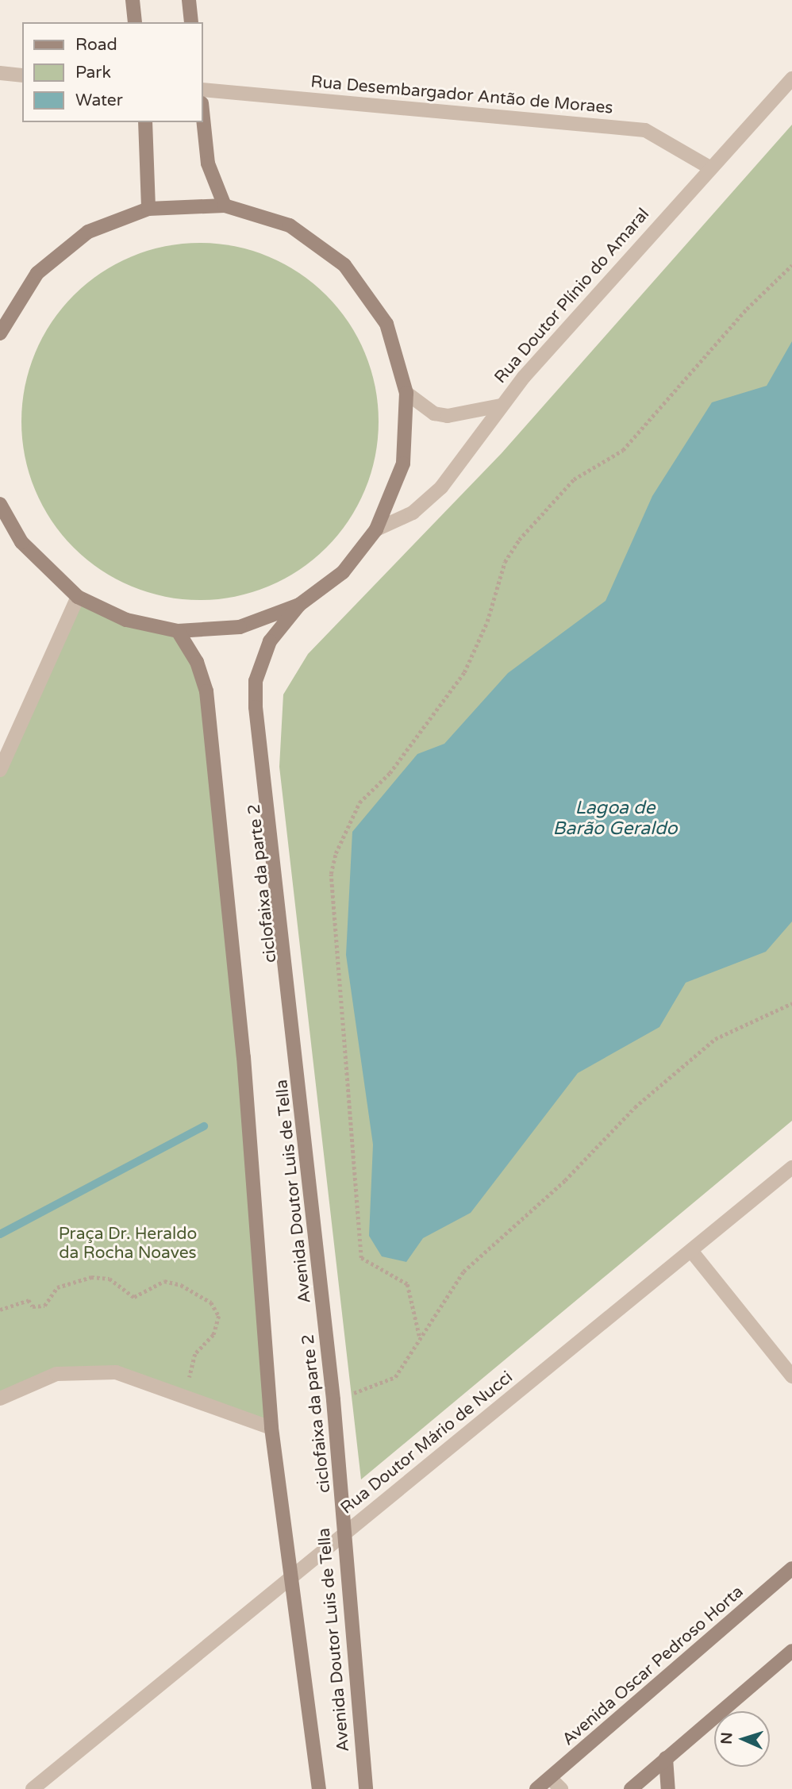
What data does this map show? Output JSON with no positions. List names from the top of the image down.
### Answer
{
  "streets": {
    "main road": ["Avenida Doutor Luis de Tella", "Avenida Oscar Pedroso Horta"],
    "street": ["Rua Desembargador Antão de Moraes", "Rua Doutor Plínio do Amaral", "Rua Doutor Mário de Nucci"]
  },
  "crossings": [
    ["Rua Desembargador Antão de Moraes", "Rua Doutor Plínio do Amaral"],
    ["Avenida Doutor Luis de Tella", "Rua Doutor Mário de Nucci"]
  ],
  "water": ["Lagoa de Barão Geraldo"],
  "parks": ["Praça Dr. Heraldo da Rocha Noaves"],
  "legend": ["Road", "Park", "Water"],
  "north": "left"
}
